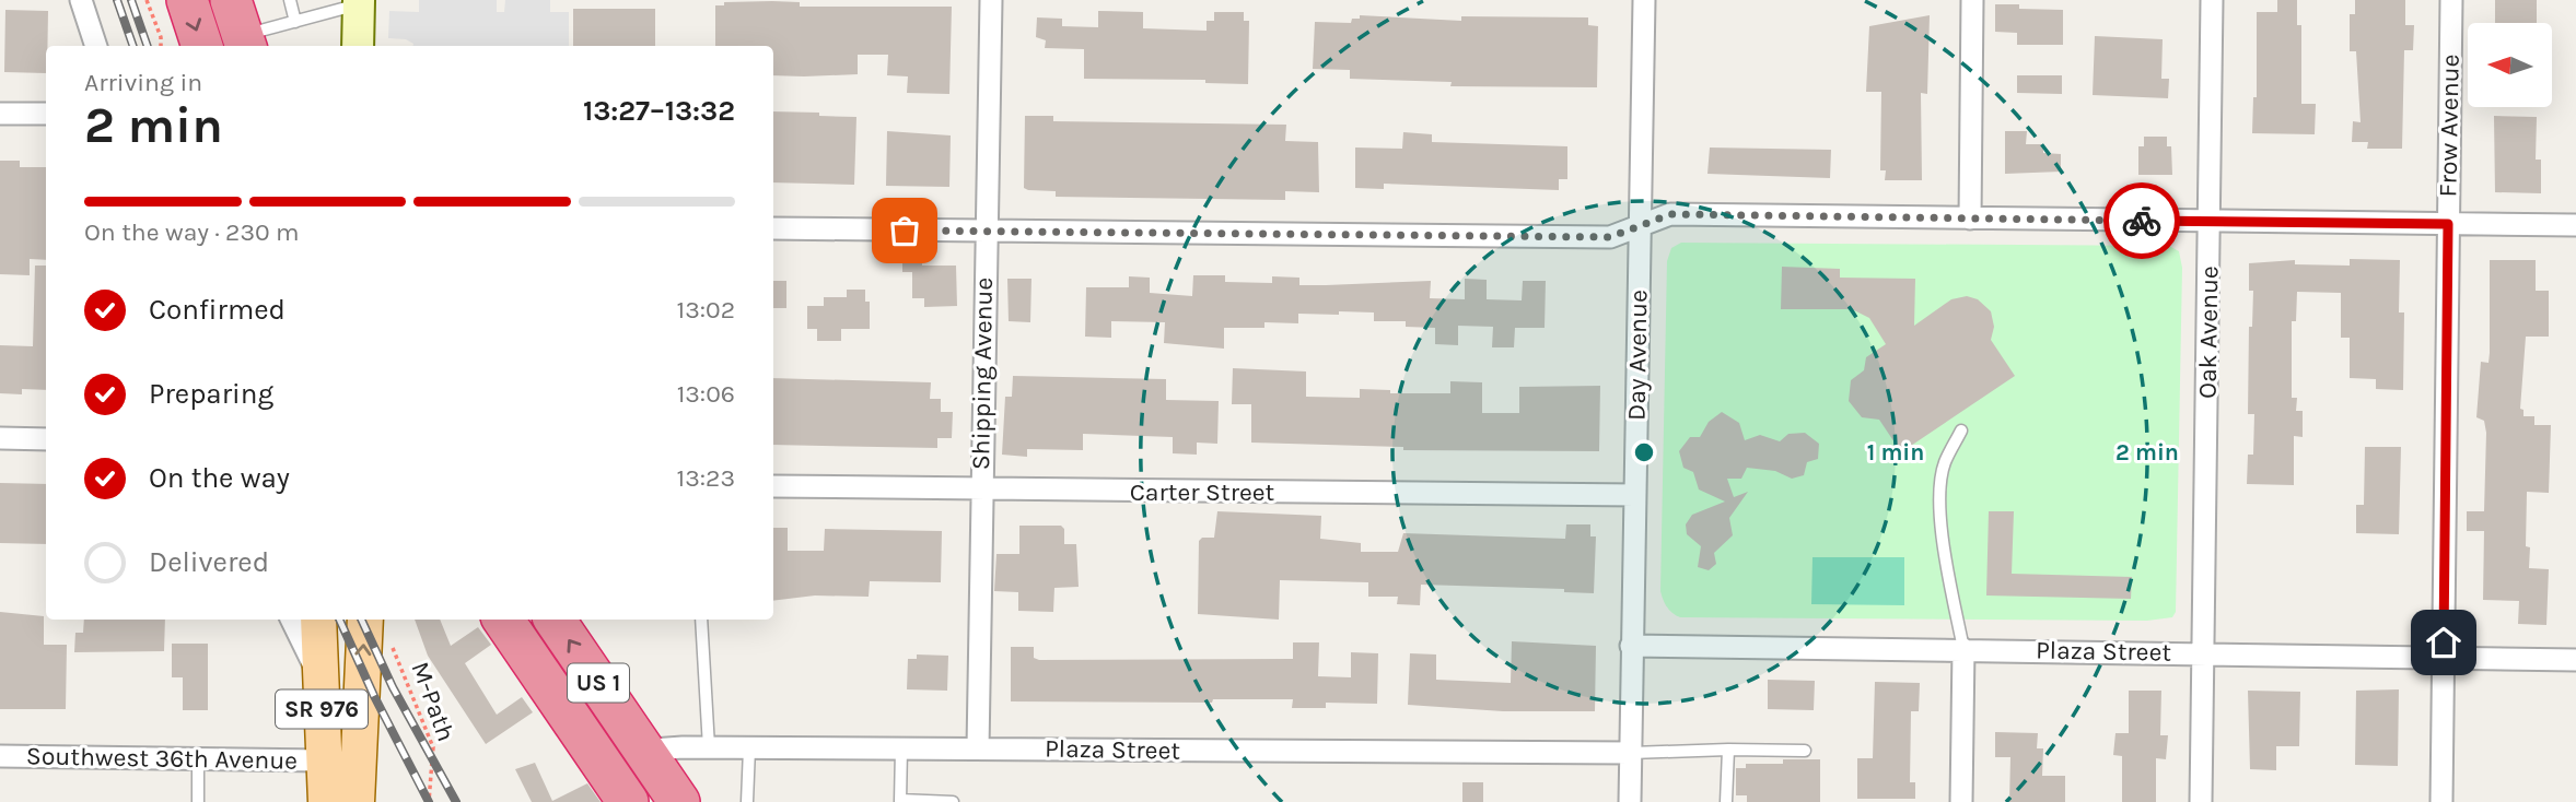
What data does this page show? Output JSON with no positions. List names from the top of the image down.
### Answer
{
  "streets": {
    "highway": ["US 1"],
    "main road": ["SR 976"],
    "street": [
      "Frow Avenue",
      "Oak Avenue",
      "Day Avenue",
      "Shipping Avenue",
      "Carter Street",
      "Plaza Street",
      "Southwest 36th Avenue"
    ],
    "path": ["M-Path"]
  },
  "crossings": [
    ["Frow Avenue", "Plaza Street"],
    ["Oak Avenue", "Plaza Street"],
    ["Day Avenue", "Carter Street"],
    ["Day Avenue", "Plaza Street"],
    ["Shipping Avenue", "Carter Street"],
    ["Shipping Avenue", "Plaza Street"],
    ["Plaza Street", "US 1"],
    ["M-Path", "SR 976"],
    ["SR 976", "Southwest 36th Avenue"]
  ],
  "north": "left",
  "page": {
    "heading": ["2 min", "Arriving in", "13:27–13:32"],
    "bar": "On the way · 230 m",
    "list": [
      ["Confirmed", "13:02"],
      ["Preparing", "13:06"],
      ["On the way", "13:23"],
      "Delivered"
    ]
  },
  "rings": ["1 min", "2 min"]
}
